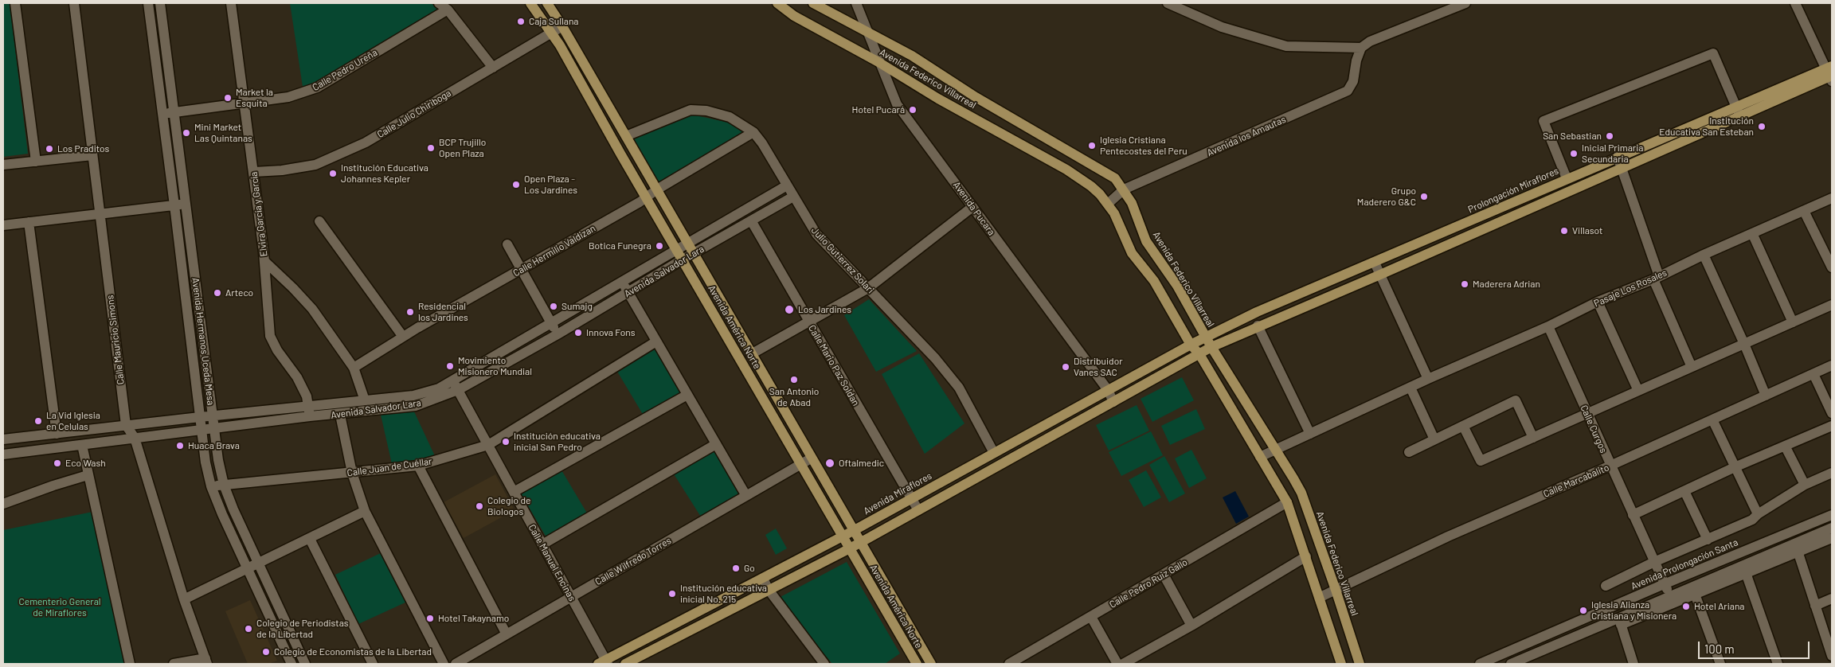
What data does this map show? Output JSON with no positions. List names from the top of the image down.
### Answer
{
  "streets": {
    "main road": [
      "Avenida Federico Villarreal",
      "Prolongación Miraflores",
      "Avenida América Norte",
      "Avenida Miraflores"
    ],
    "street": [
      "Calle Pedro Ureña",
      "Calle Julio Chiriboga",
      "Avenida los Amautas",
      "Avenida Pucara",
      "Elvira García y García",
      "Calle Hermilio Valdizan",
      "Julio Gutierrez Solari",
      "Avenida Salvador Lara",
      "Pasaje Los Rosales",
      "Calle Mauricio Simons",
      "Avenida Hermanos Uceda Mesa",
      "Calle Mario Paz Soldan",
      "Calle Curgos",
      "Calle Juan de Cuéllar",
      "Calle Marcabalito",
      "Calle Wilfredo Torres",
      "Calle Manuel Encinas",
      "Avenida Prolongación Santa",
      "Calle Pedro Ruiz Gallo"
    ]
  },
  "crossings": [
    ["Calle Pedro Ureña", "Elvira García y García"],
    ["Calle Pedro Ureña", "Avenida Hermanos Uceda Mesa"],
    ["Avenida Federico Villarreal", "Avenida los Amautas"],
    ["Avenida Federico Villarreal", "Prolongación Miraflores"],
    ["Avenida Federico Villarreal", "Avenida Pucara"],
    ["Avenida Federico Villarreal", "Pasaje Los Rosales"],
    ["Avenida Federico Villarreal", "Calle Marcabalito"],
    ["Avenida Federico Villarreal", "Avenida Miraflores"],
    ["Calle Julio Chiriboga", "Elvira García y García"],
    ["Calle Julio Chiriboga", "Avenida América Norte"],
    ["Prolongación Miraflores", "Avenida Miraflores"],
    ["Avenida Pucara", "Avenida Miraflores"],
    ["Elvira García y García", "Avenida Salvador Lara"],
    ["Calle Hermilio Valdizan", "Julio Gutierrez Solari"],
    ["Calle Hermilio Valdizan", "Avenida América Norte"],
    ["Julio Gutierrez Solari", "Avenida Salvador Lara"],
    ["Julio Gutierrez Solari", "Avenida América Norte"],
    ["Julio Gutierrez Solari", "Avenida Miraflores"],
    ["Avenida Salvador Lara", "Avenida América Norte"],
    ["Avenida Salvador Lara", "Calle Mauricio Simons"],
    ["Avenida Salvador Lara", "Avenida Hermanos Uceda Mesa"],
    ["Avenida Salvador Lara", "Calle Mario Paz Soldan"],
    ["Avenida Salvador Lara", "Calle Manuel Encinas"],
    ["Pasaje Los Rosales", "Calle Curgos"],
    ["Avenida América Norte", "Avenida Miraflores"],
    ["Avenida América Norte", "Calle Wilfredo Torres"],
    ["Avenida Hermanos Uceda Mesa", "Calle Juan de Cuéllar"],
    ["Calle Mario Paz Soldan", "Avenida Miraflores"],
    ["Calle Curgos", "Calle Marcabalito"],
    ["Calle Curgos", "Avenida Prolongación Santa"],
    ["Calle Juan de Cuéllar", "Calle Manuel Encinas"],
    ["Avenida Miraflores", "Calle Manuel Encinas"],
    ["Calle Wilfredo Torres", "Calle Manuel Encinas"]
  ],
  "parks": ["Cementerio General de Miraflores"],
  "places": [
    "Caja Sullana",
    "Market la Esquita",
    "Hotel Pucará",
    "Institución Educativa San Esteban",
    "Mini Market Las Quintanas",
    "San Sebastian",
    "Iglesia Cristiana Pentecostes del Peru",
    "BCP Trujillo Open Plaza",
    "Los Praditos",
    "Inicial Primaria Secundaria",
    "Institución Educativa Johannes Kepler",
    "Open Plaza - Los Jardines",
    "Grupo Maderero G&C",
    "Villasot",
    "Botica Funegra",
    "Maderera Adrian",
    "Arteco",
    "Sumajg",
    "Los Jardines",
    "Residencial los Jardines",
    "Innova Fons",
    "Movimiento Misionero Mundial",
    "Distribuidor Vanes SAC",
    "San Antonio de Abad",
    "La Vid Iglesia en Celulas",
    "Institución educativa inicial San Pedro",
    "Huaca Brava",
    "Eco Wash",
    "Oftalmedic",
    "Colegio de Biologos",
    "Go",
    "Institución educativa inicial No. 215",
    "Hotel Ariana",
    "Iglesia Alianza Cristiana y Misionera",
    "Hotel Takaynamo",
    "Colegio de Periodistas de la Libertad",
    "Colegio de Economistas de la Libertad"
  ],
  "scale_bar": "100 m"
}
